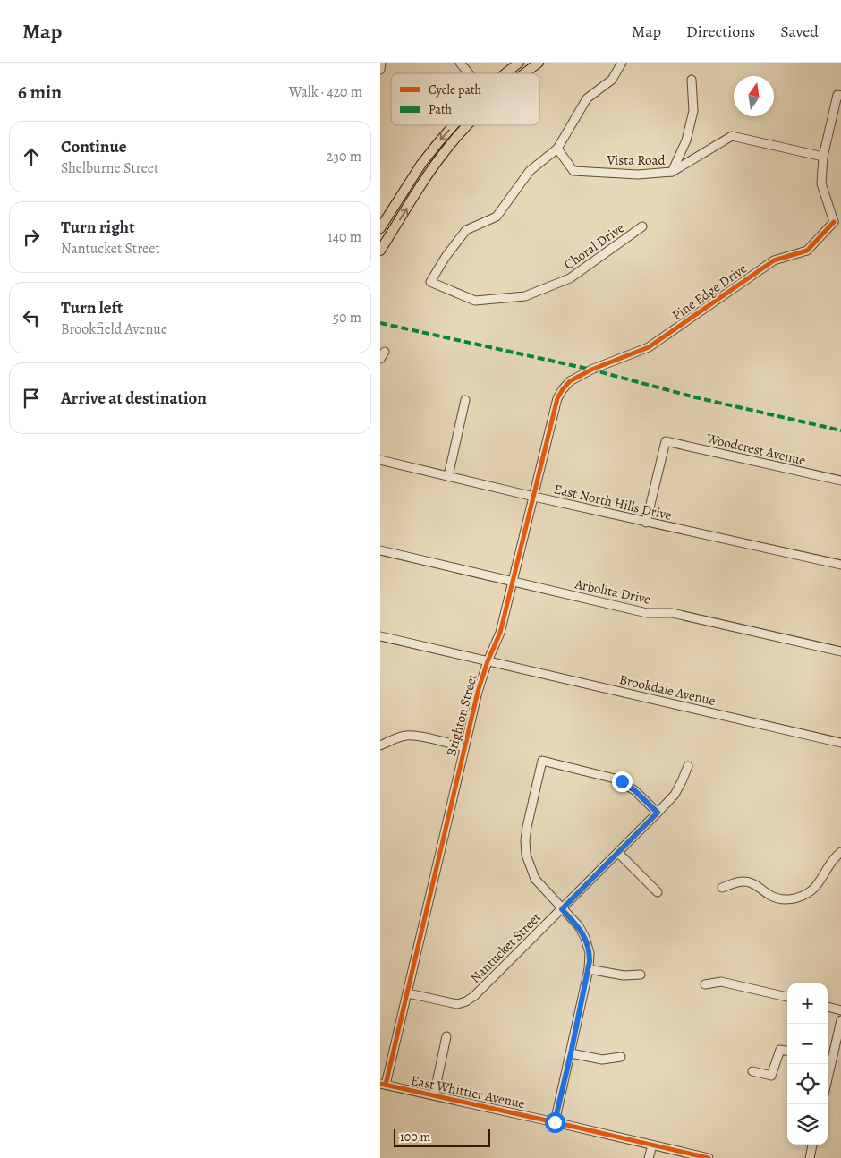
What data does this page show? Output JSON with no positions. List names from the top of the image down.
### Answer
{
  "streets": {
    "street": [
      "Vista Road",
      "Choral Drive",
      "Pine Edge Drive",
      "Woodcrest Avenue",
      "East North Hills Drive",
      "Arbolita Drive",
      "Brookdale Avenue",
      "Brighton Street",
      "Nantucket Street",
      "East Whittier Avenue"
    ]
  },
  "crossings": [
    ["Vista Road", "Choral Drive"],
    ["Pine Edge Drive", "Brighton Street"],
    ["Woodcrest Avenue", "East North Hills Drive"],
    ["East North Hills Drive", "Brighton Street"],
    ["Arbolita Drive", "Brighton Street"],
    ["Brookdale Avenue", "Brighton Street"],
    ["Brighton Street", "Nantucket Street"],
    ["Brighton Street", "East Whittier Avenue"]
  ],
  "legend": ["Cycle path", "Path"],
  "scale_bar": "100 m",
  "north": "top",
  "page": {
    "header": "Map",
    "nav": ["Map", "Directions", "Saved"],
    "heading": ["6 min", "Walk · 420 m"],
    "list": [
      ["Continue", "Shelburne Street", "230 m"],
      ["Turn right", "Nantucket Street", "140 m"],
      ["Turn left", "Brookfield Avenue", "50 m"],
      "Arrive at destination"
    ],
    "map_buttons": ["+", "−"],
    "scale": "100 m"
  }
}
